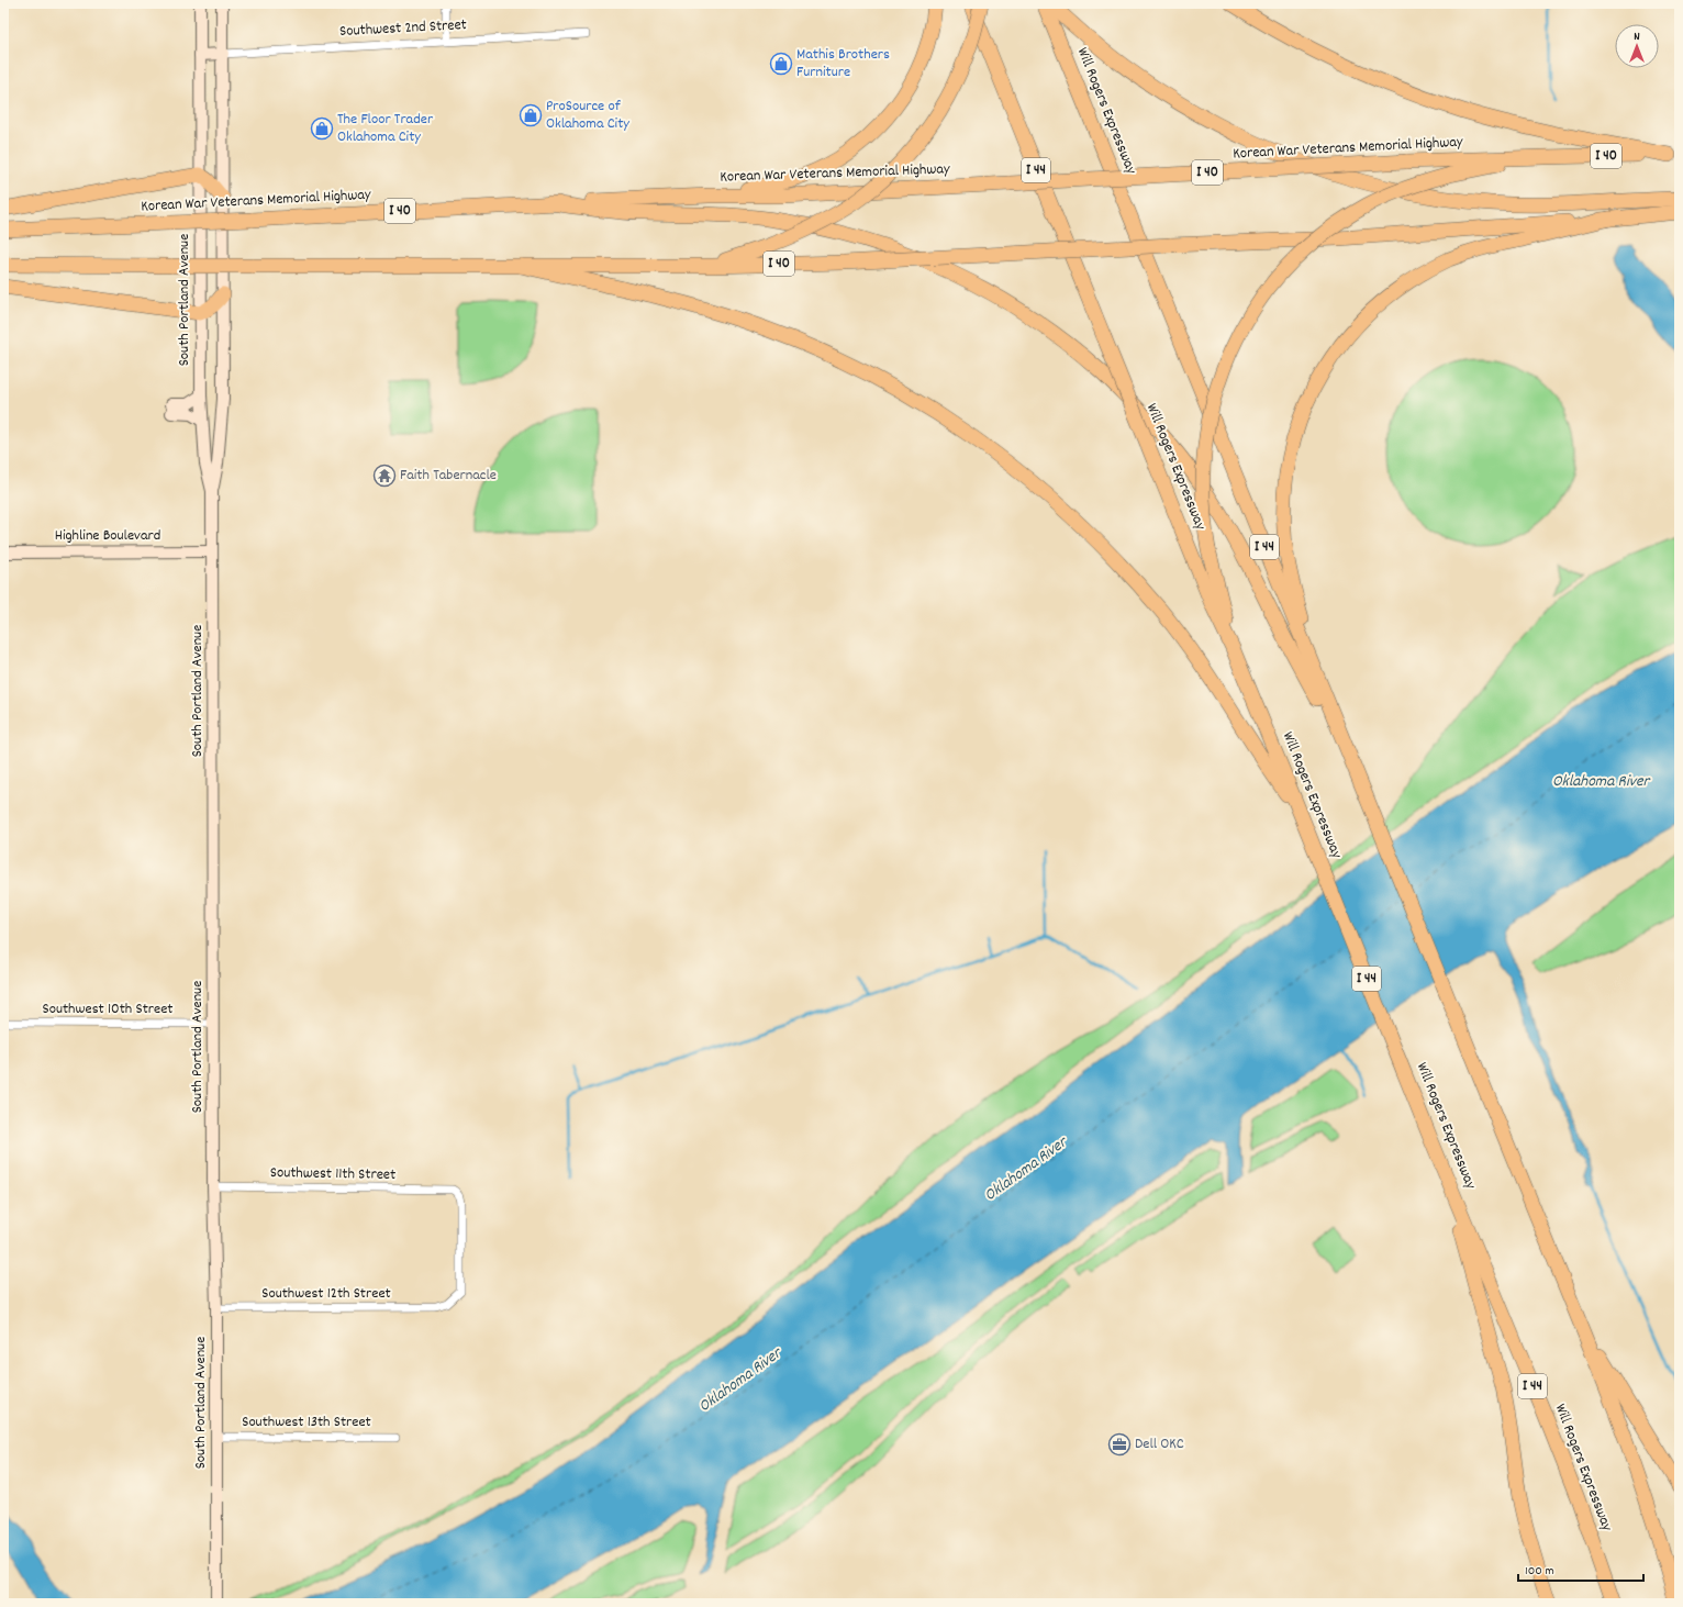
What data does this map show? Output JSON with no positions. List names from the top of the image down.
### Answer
{
  "streets": {
    "highway": [
      "Will Rogers Expressway",
      "Korean War Veterans Memorial Highway",
      "I 40",
      "I 44"
    ],
    "main road": ["South Portland Avenue", "Highline Boulevard"],
    "street": [
      "Southwest 2nd Street",
      "Southwest 10th Street",
      "Southwest 11th Street",
      "Southwest 12th Street",
      "Southwest 13th Street"
    ]
  },
  "crossings": [
    ["Southwest 2nd Street", "South Portland Avenue"],
    ["South Portland Avenue", "Highline Boulevard"],
    ["South Portland Avenue", "Southwest 10th Street"],
    ["South Portland Avenue", "Southwest 11th Street"],
    ["South Portland Avenue", "Southwest 12th Street"],
    ["South Portland Avenue", "Southwest 13th Street"],
    ["Southwest 11th Street", "Southwest 12th Street"]
  ],
  "water": ["Oklahoma River"],
  "places": {
    "shop": ["Mathis Brothers Furniture", "ProSource of Oklahoma City", "The Floor Trader Oklahoma City"],
    "temple": ["Faith Tabernacle"],
    "office": ["Dell OKC"]
  },
  "scale_bar": "100 m",
  "north": "top"
}
